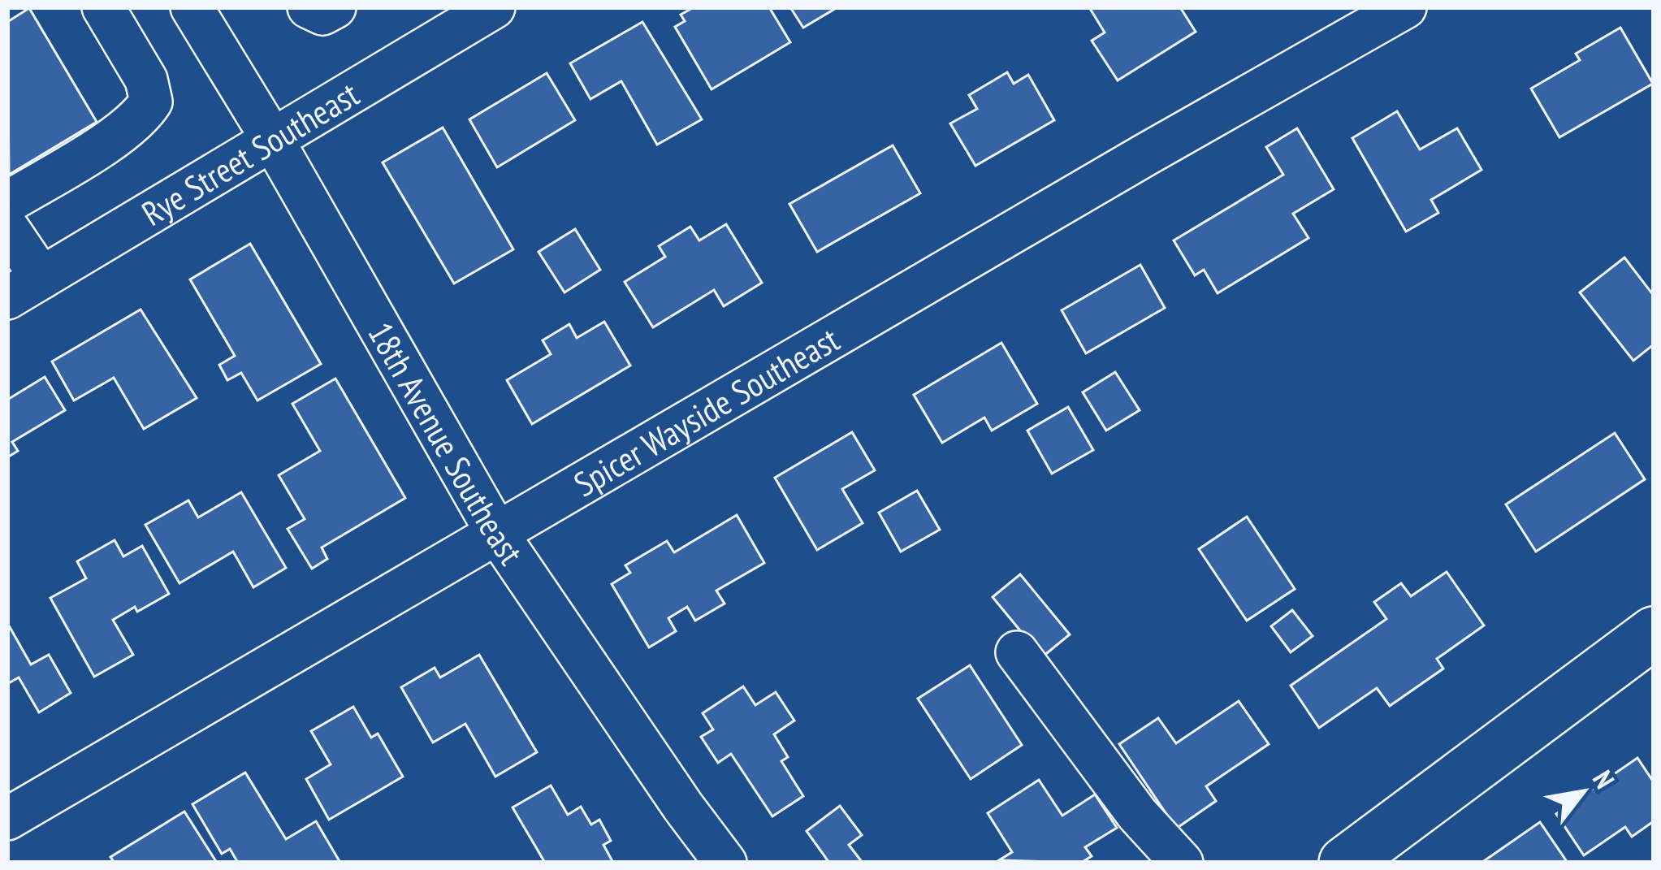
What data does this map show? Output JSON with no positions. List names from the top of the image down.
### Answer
{
  "streets": {
    "street": ["Rye Street Southeast", "Spicer Wayside Southeast", "18th Avenue Southeast"]
  },
  "crossings": [
    ["Rye Street Southeast", "18th Avenue Southeast"],
    ["Spicer Wayside Southeast", "18th Avenue Southeast"]
  ],
  "north": "top right"
}
